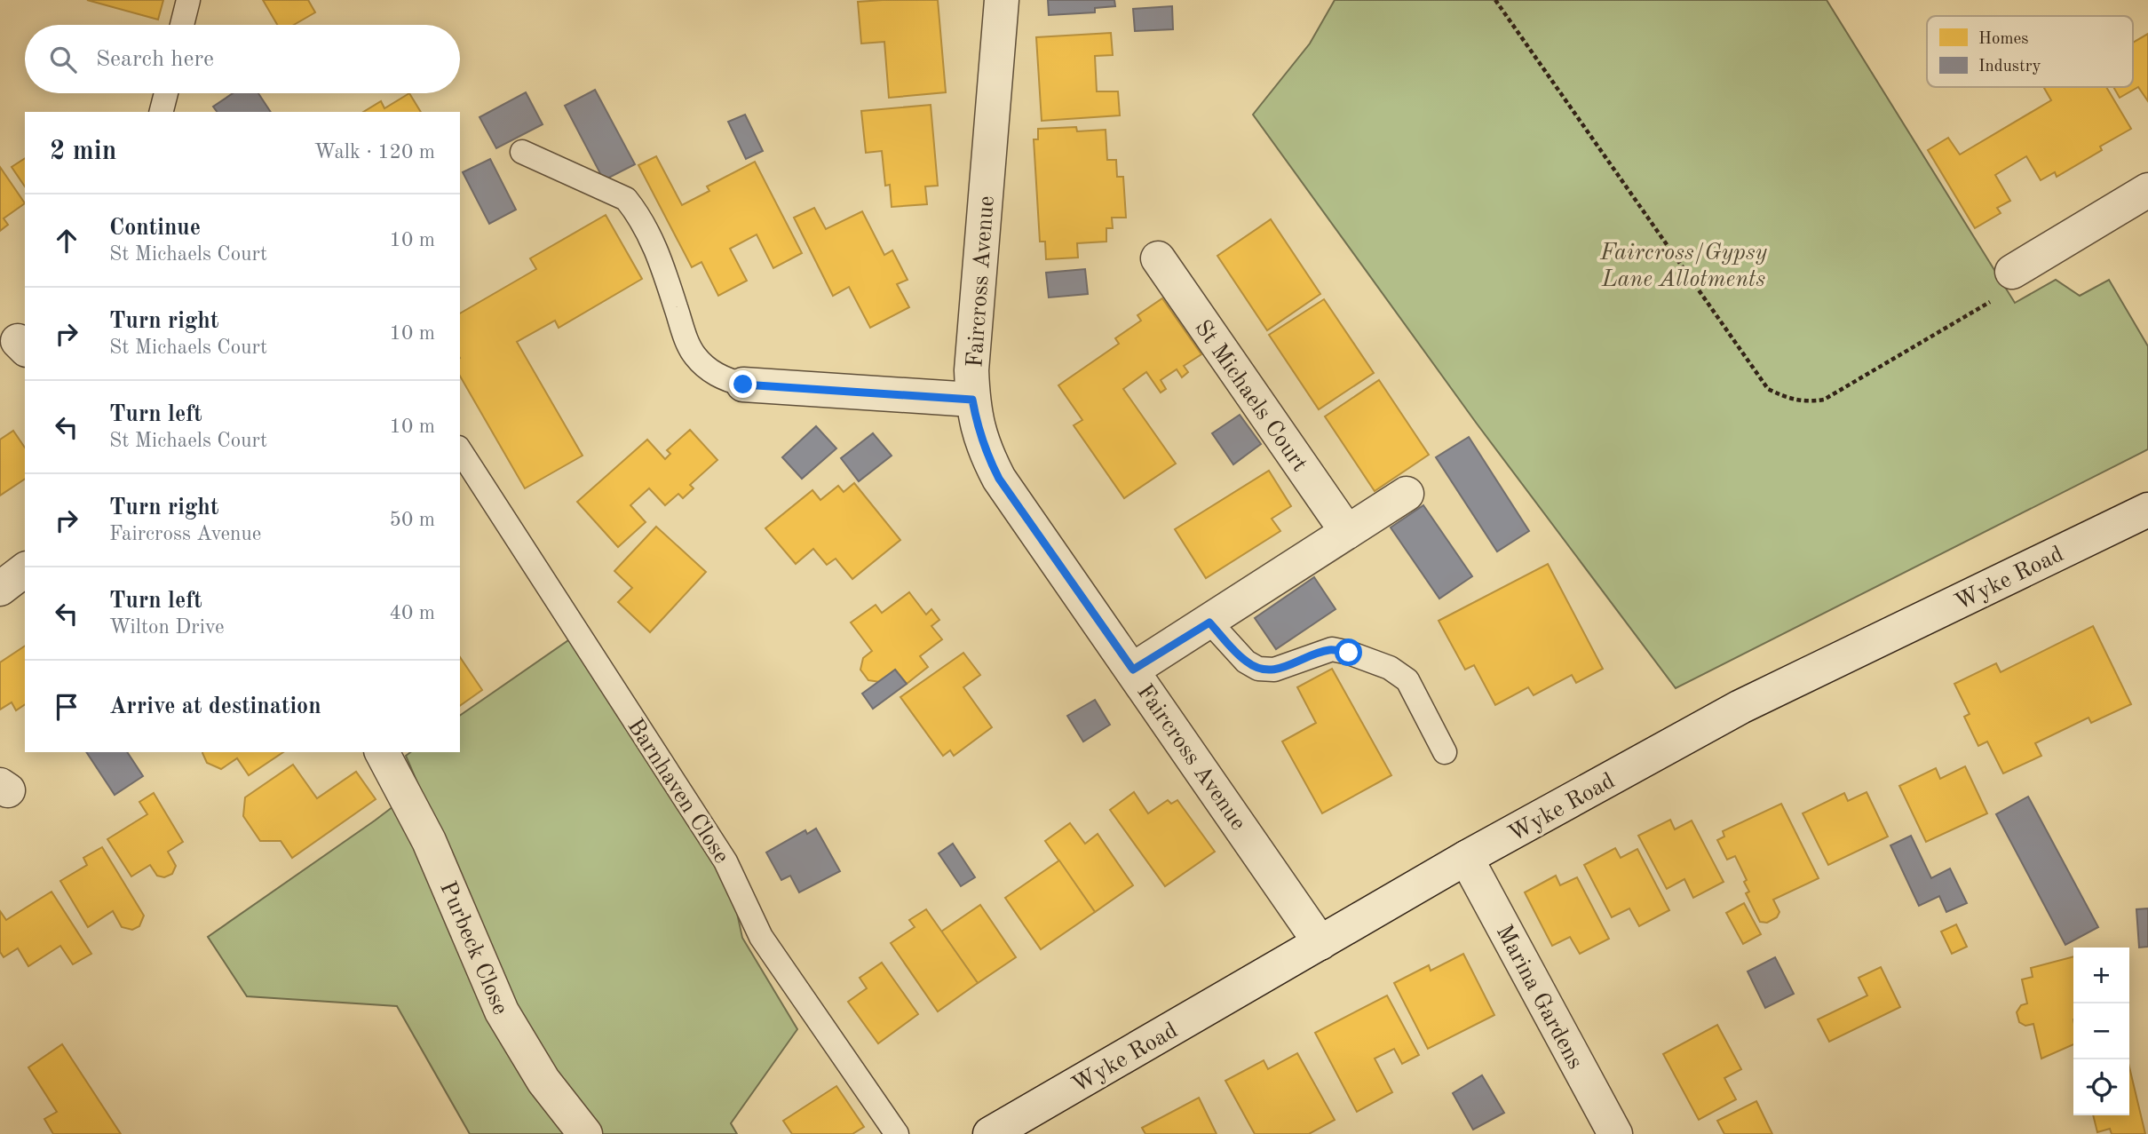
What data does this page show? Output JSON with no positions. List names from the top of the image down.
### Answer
{
  "streets": {
    "street": [
      "Faircross Avenue",
      "St Michaels Court",
      "Wyke Road",
      "Purbeck Close",
      "Marina Gardens"
    ],
    "lane": ["Barnhaven Close"]
  },
  "crossings": [
    ["Faircross Avenue", "Wyke Road"],
    ["Wyke Road", "Marina Gardens"]
  ],
  "parks": ["Faircross/Gypsy Lane Allotments"],
  "legend": ["Homes", "Industry"],
  "page": {
    "search": "Search here",
    "heading": ["2 min", "Walk · 120 m"],
    "list": [
      ["Continue", "St Michaels Court", "10 m"],
      ["Turn right", "St Michaels Court", "10 m"],
      ["Turn left", "St Michaels Court", "10 m"],
      ["Turn right", "Faircross Avenue", "50 m"],
      ["Turn left", "Wilton Drive", "40 m"],
      "Arrive at destination"
    ],
    "map_buttons": ["+", "−"]
  }
}
